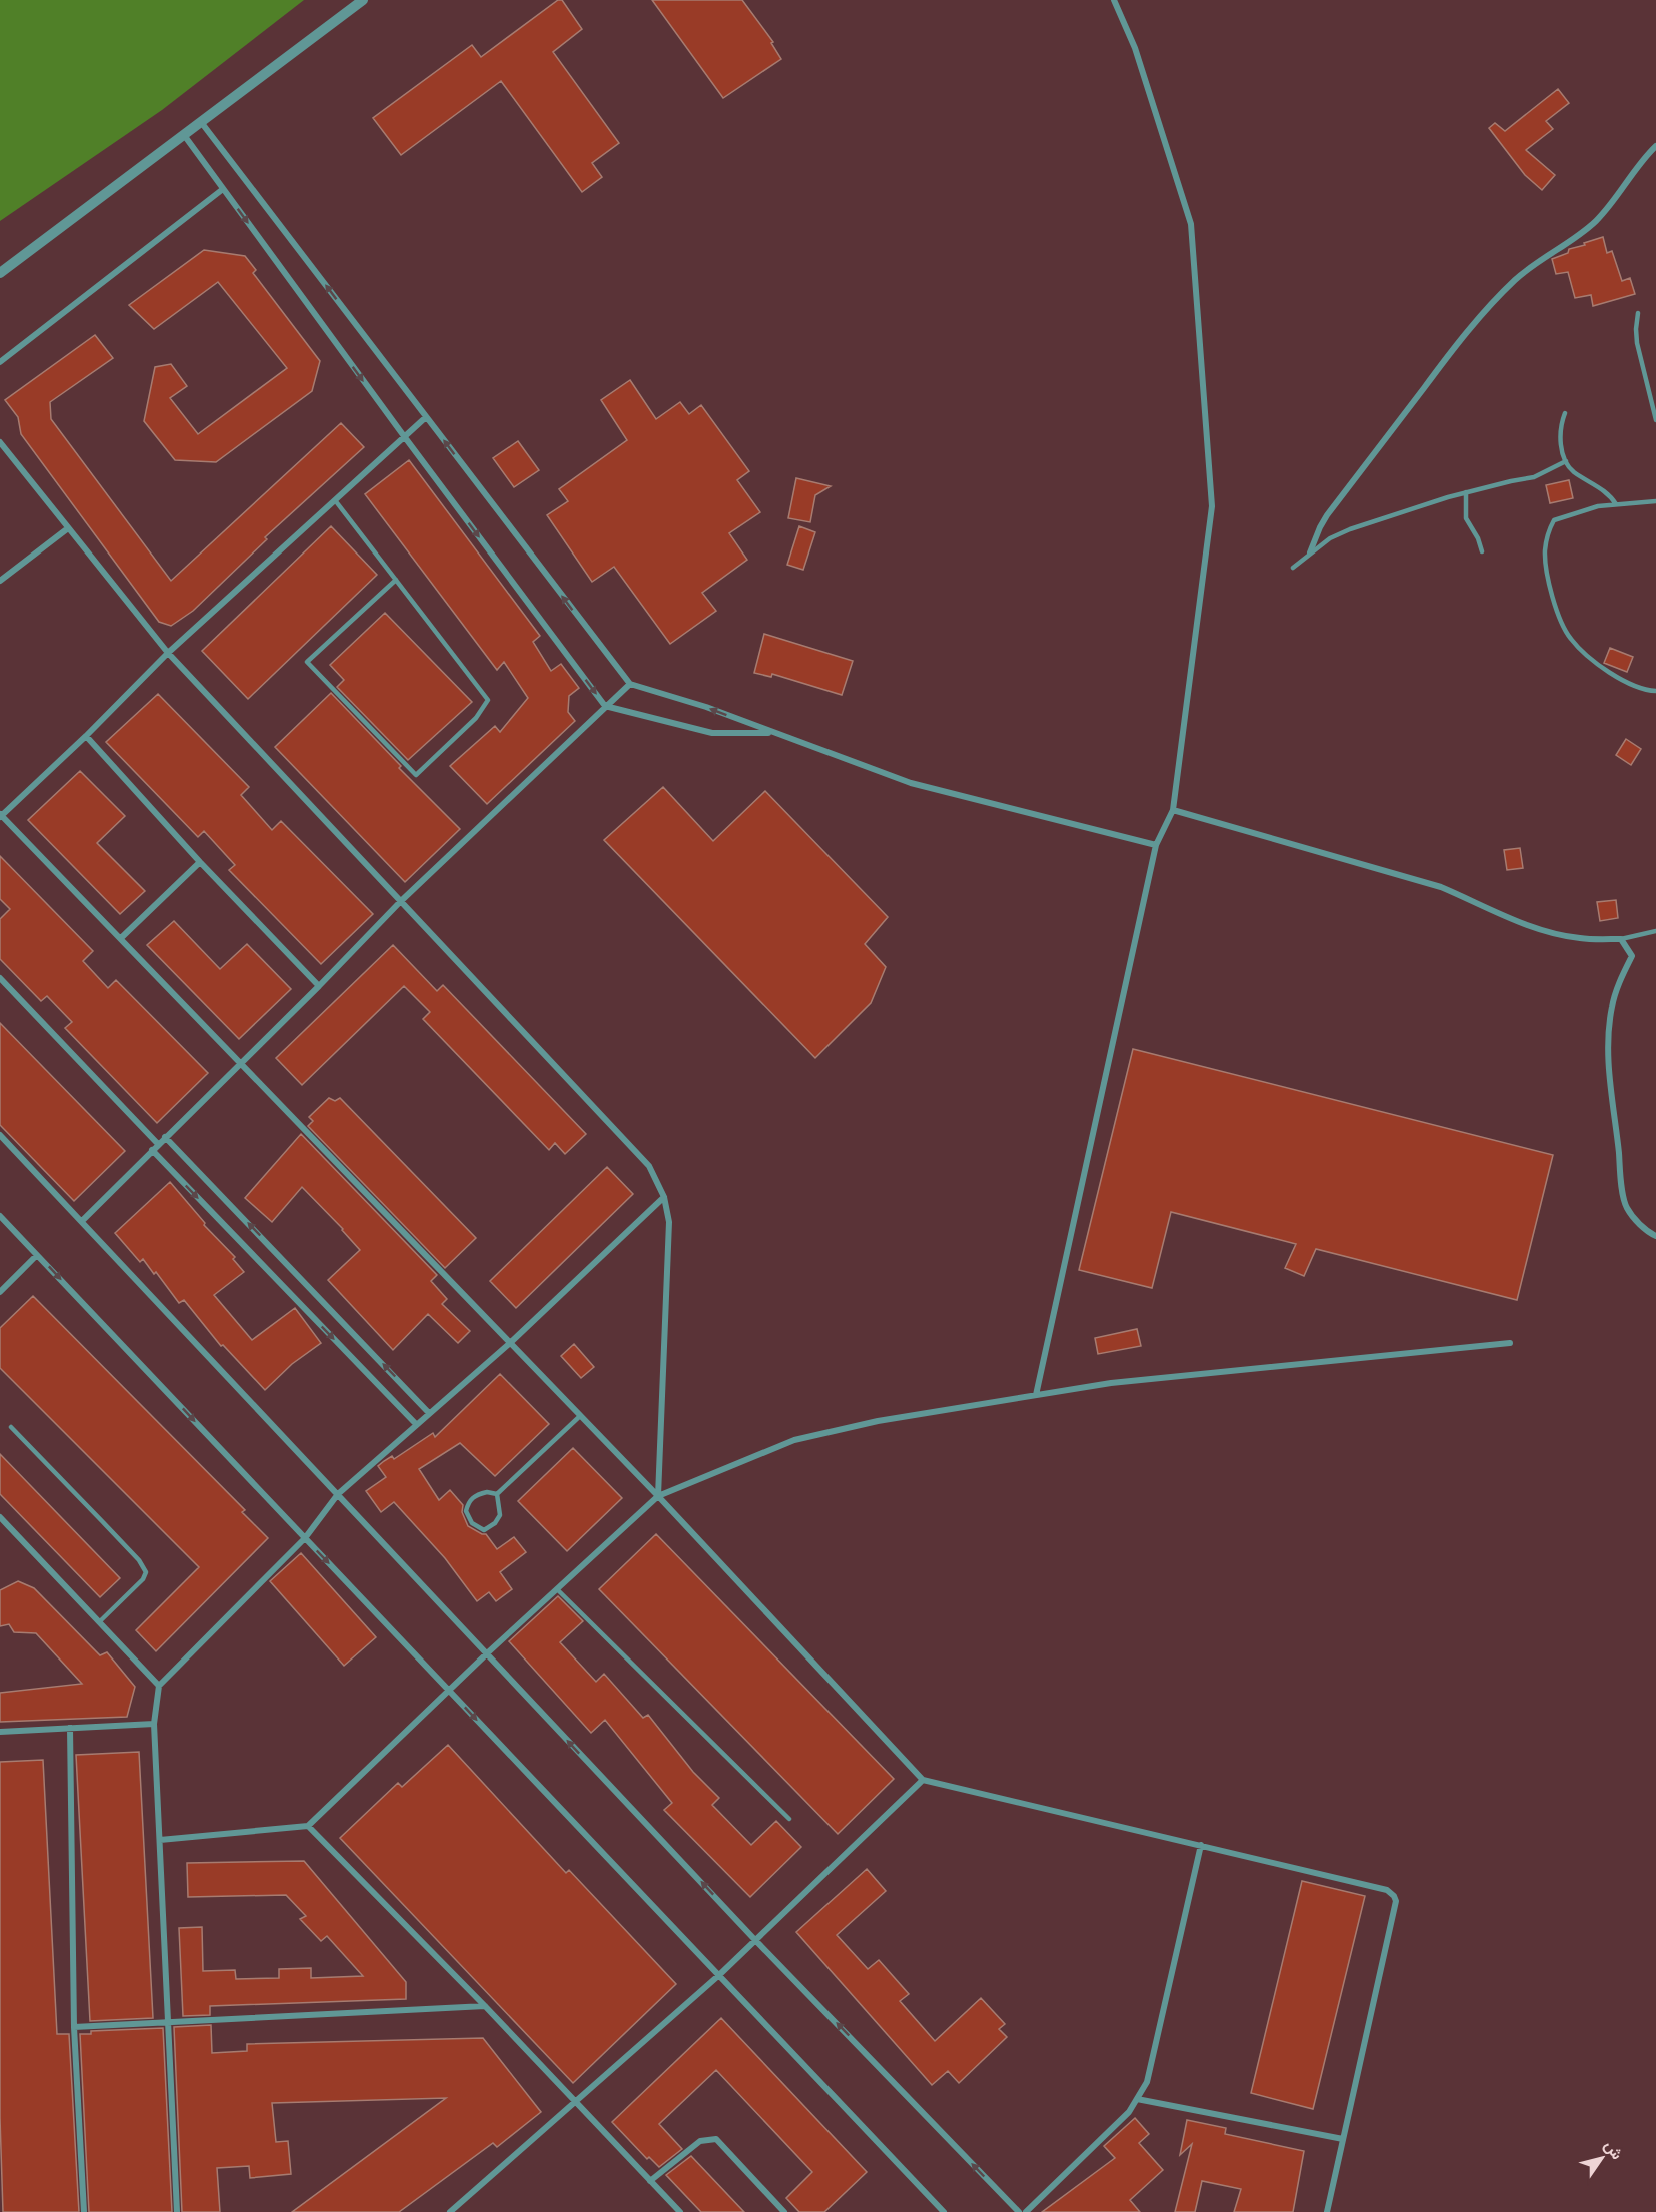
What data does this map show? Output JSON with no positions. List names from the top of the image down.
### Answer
{
  "north": "top right"
}
